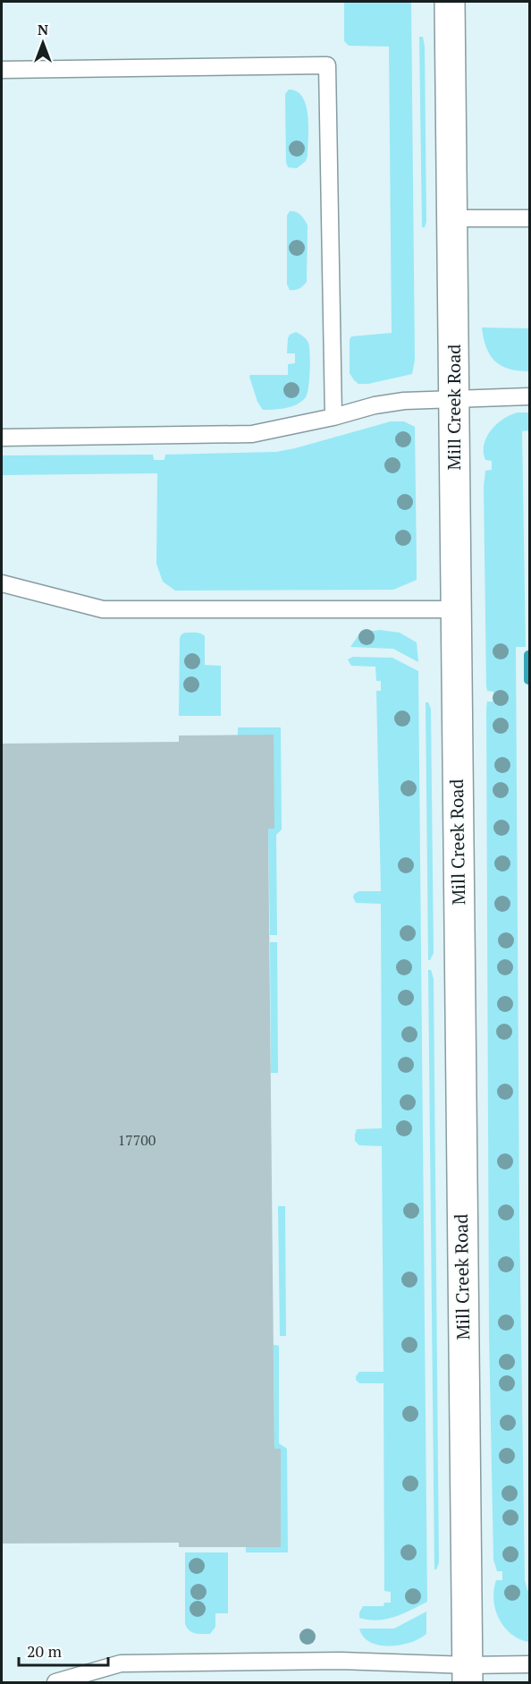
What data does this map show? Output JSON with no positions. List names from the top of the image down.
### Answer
{
  "streets": {
    "street": ["Mill Creek Road"]
  },
  "house_numbers": ["17700"],
  "scale_bar": "20 m",
  "north": "top"
}
